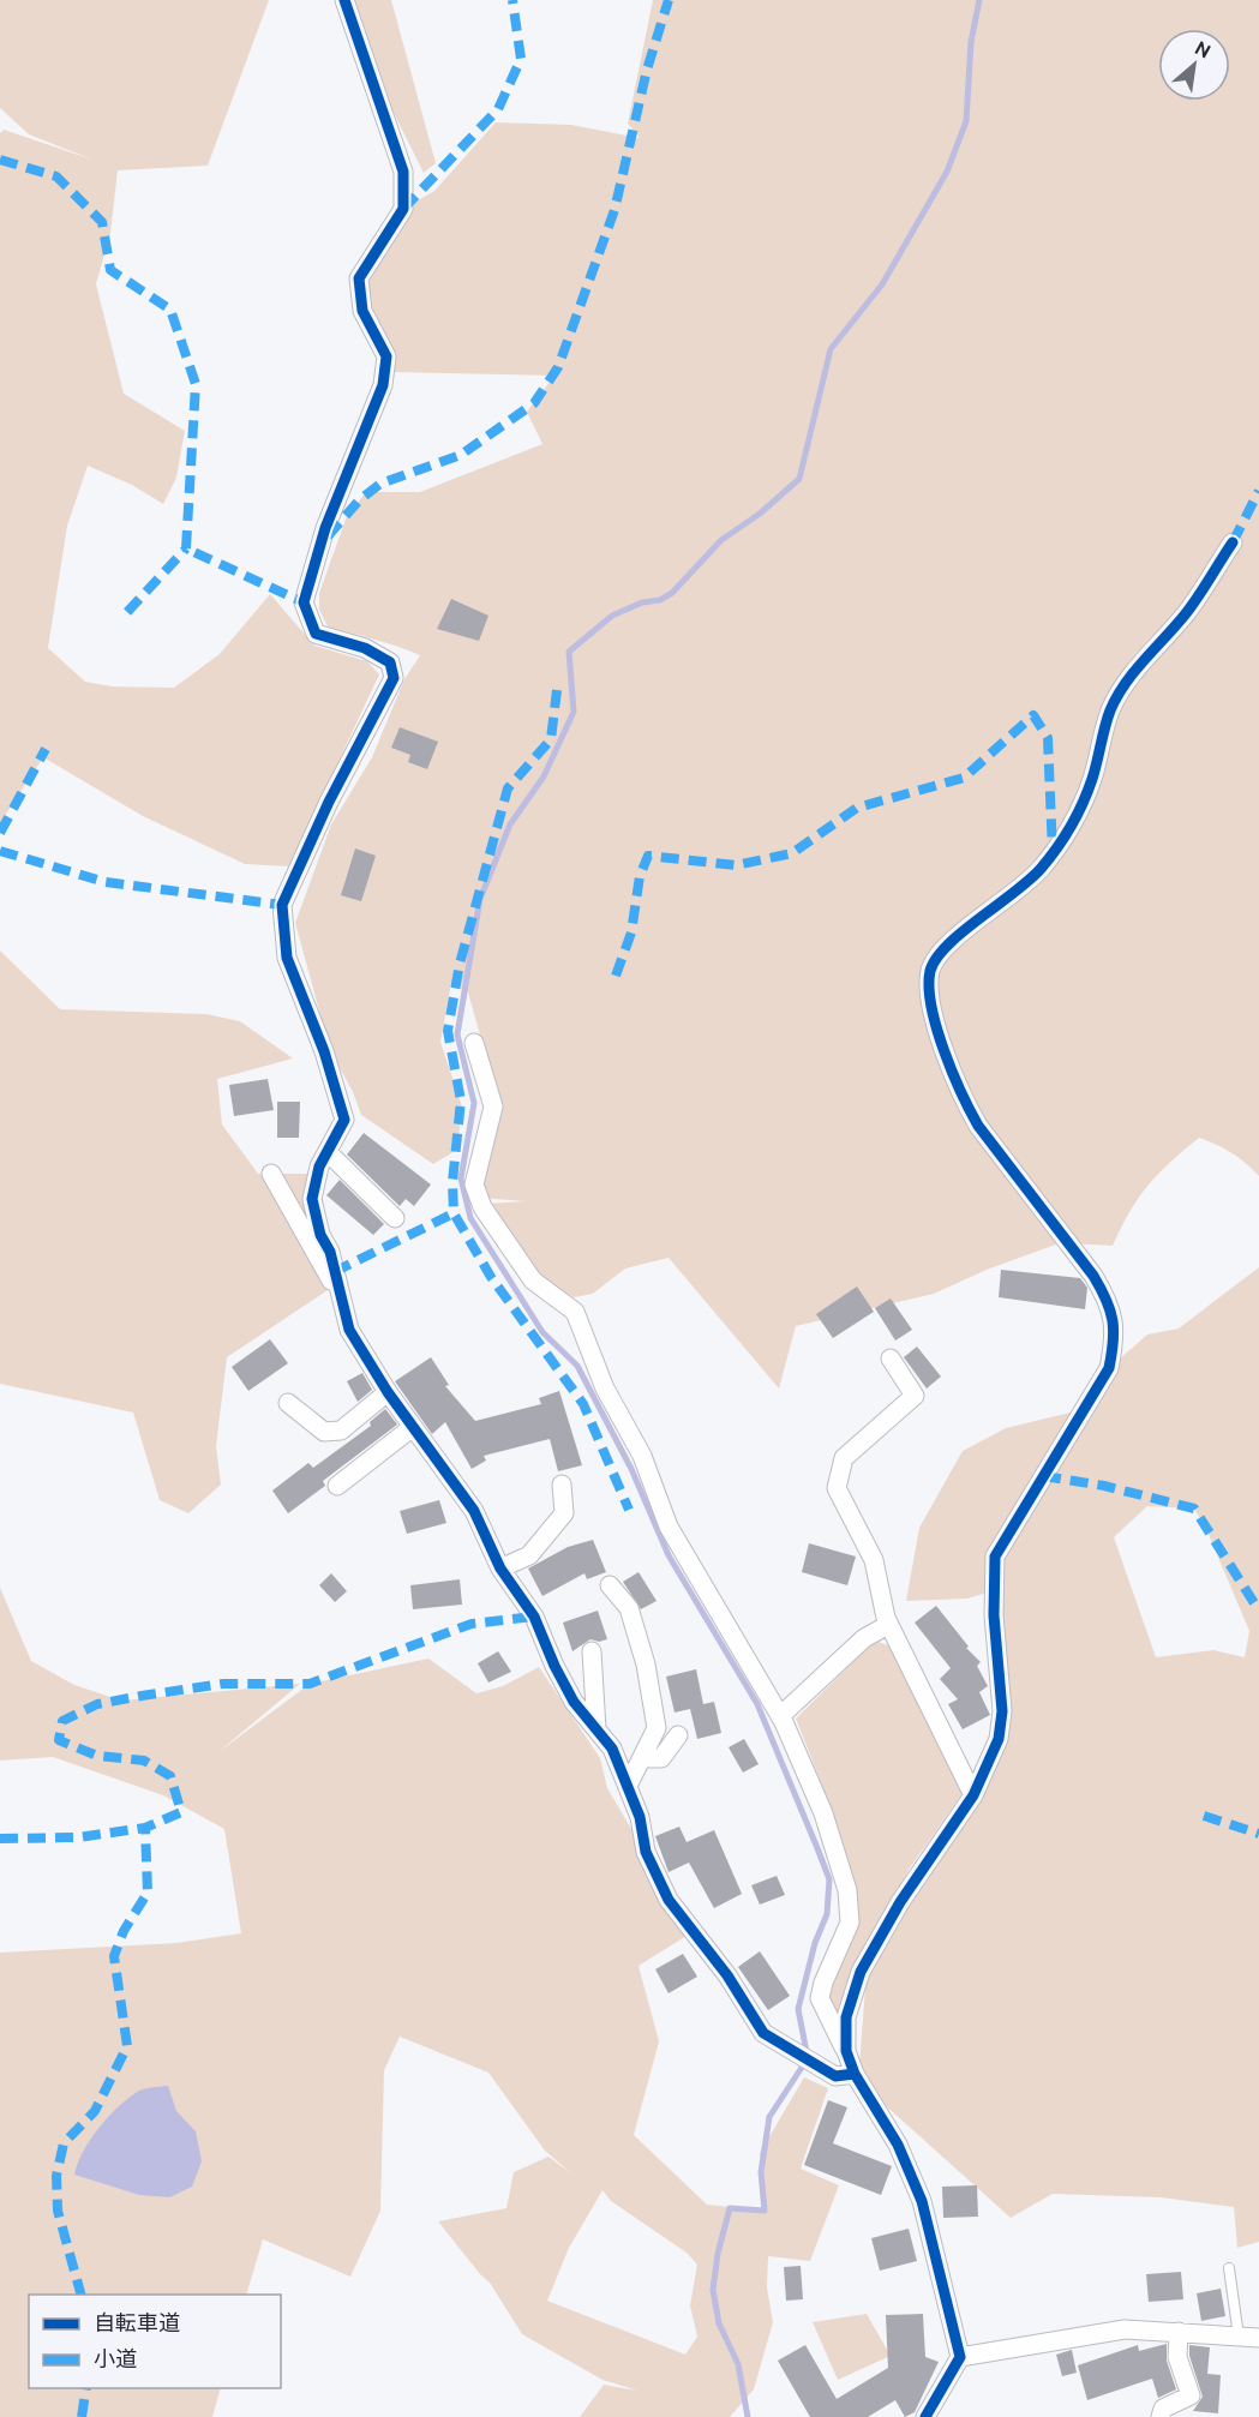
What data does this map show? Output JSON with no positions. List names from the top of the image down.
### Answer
{
  "legend": ["自転車道", "小道"],
  "north": "top right"
}
